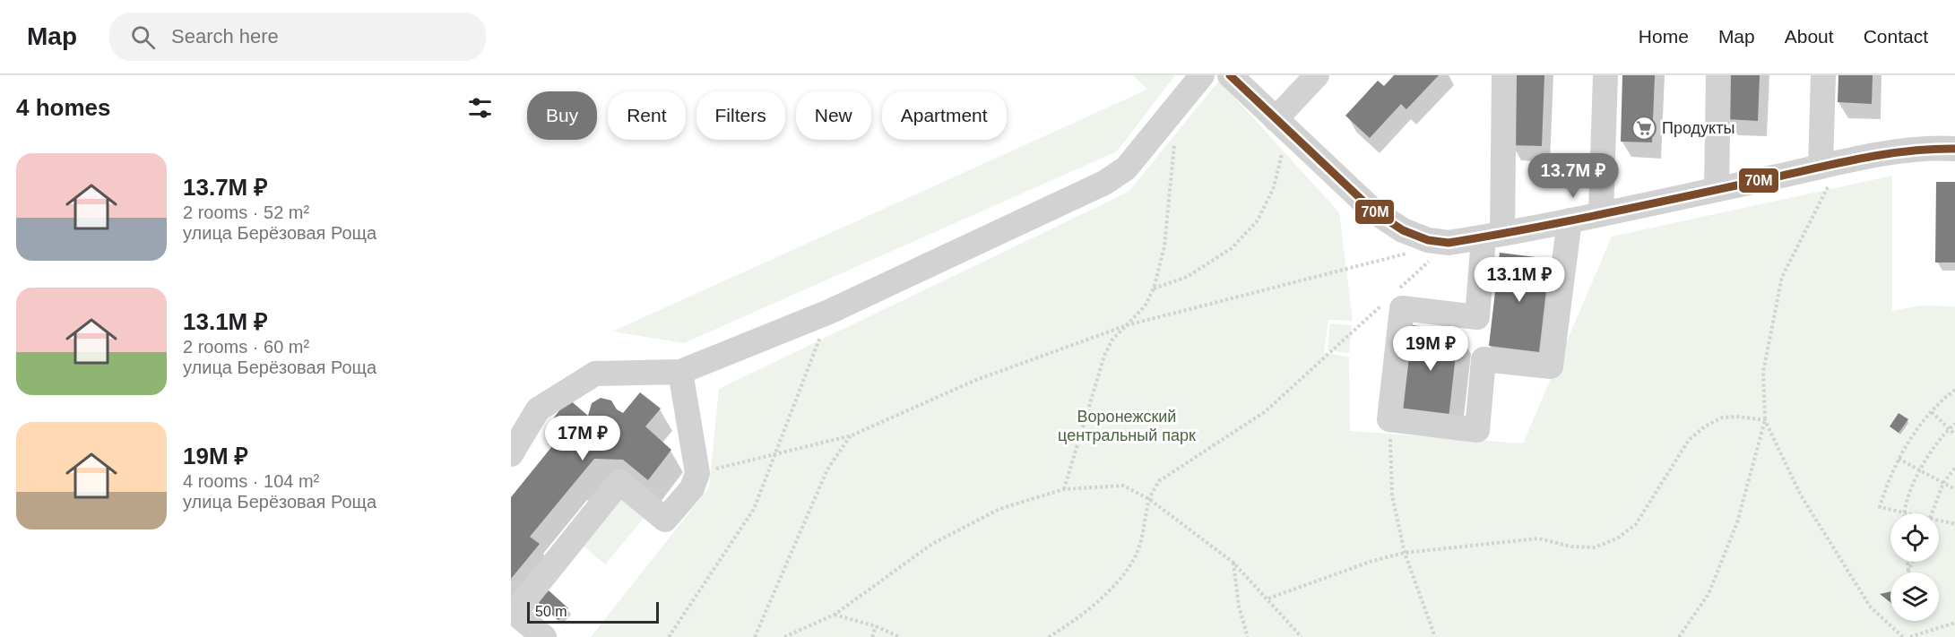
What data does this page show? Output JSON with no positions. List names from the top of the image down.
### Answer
{
  "parks": ["Воронежский центральный парк"],
  "places": {
    "supermarket": ["Продукты"]
  },
  "lines": ["transit line 70М"],
  "scale_bar": "50 m",
  "page": {
    "header": "Map",
    "search": "Search here",
    "nav": [
      "Home",
      "Map",
      "About",
      "Contact"
    ],
    "heading": "4 homes",
    "chip": [
      "Buy",
      "Rent",
      "Filters",
      "New",
      "Apartment"
    ],
    "list": [
      {
        "name": "13.7M ₽",
        "note": "2 rooms · 52 m² · улица Берёзовая Роща"
      },
      {
        "name": "13.1M ₽",
        "note": "2 rooms · 60 m² · улица Берёзовая Роща"
      },
      {
        "name": "19M ₽",
        "note": "4 rooms · 104 m² · улица Берёзовая Роща"
      }
    ],
    "price": [
      "13.7M ₽",
      "13.1M ₽",
      "19M ₽",
      "17M ₽"
    ],
    "scale": "50 m"
  }
}
